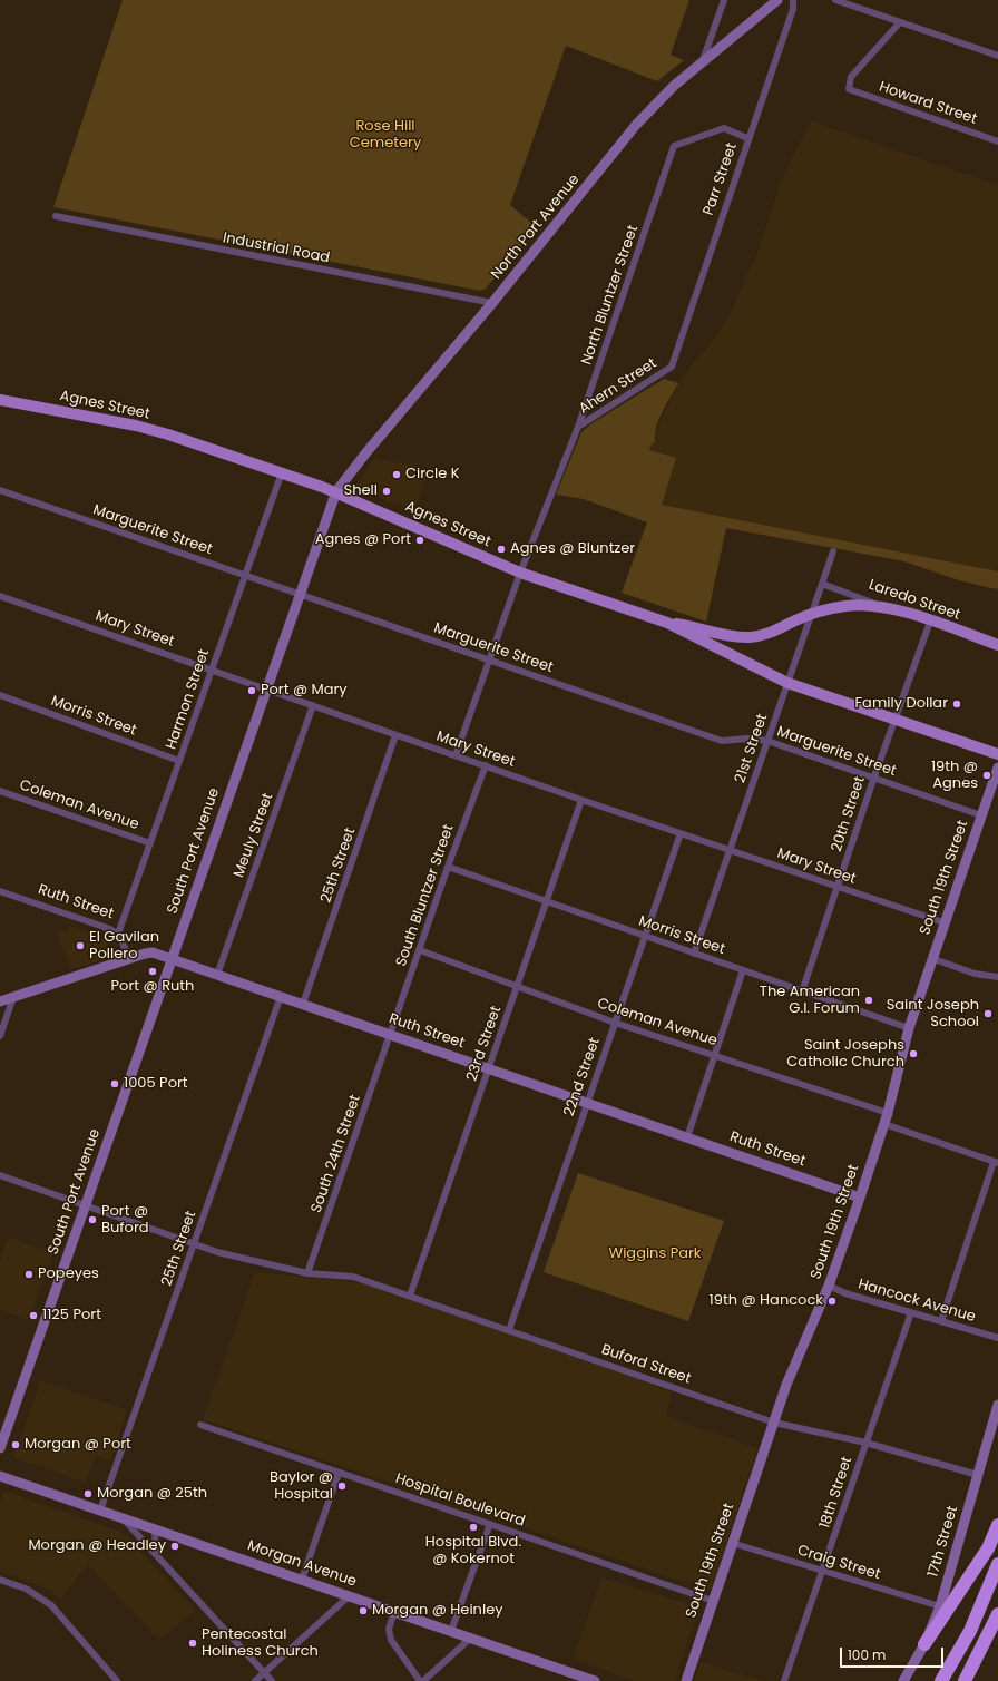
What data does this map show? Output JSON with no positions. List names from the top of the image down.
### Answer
{
  "streets": {
    "main road": [
      "North Port Avenue",
      "Agnes Street",
      "Laredo Street",
      "South Port Avenue",
      "South 19th Street",
      "Ruth Street",
      "17th Street",
      "Morgan Avenue"
    ],
    "street": [
      "Howard Street",
      "Parr Street",
      "Industrial Road",
      "North Bluntzer Street",
      "Ahern Street",
      "Marguerite Street",
      "Mary Street",
      "Harmon Street",
      "Morris Street",
      "21st Street",
      "Coleman Avenue",
      "20th Street",
      "Meuly Street",
      "25th Street",
      "South Bluntzer Street",
      "23rd Street",
      "22nd Street",
      "South 24th Street",
      "Hancock Avenue",
      "Buford Street",
      "18th Street",
      "Hospital Boulevard",
      "Craig Street"
    ]
  },
  "crossings": [
    ["Parr Street", "North Bluntzer Street"],
    ["Parr Street", "Ahern Street"],
    ["North Port Avenue", "Industrial Road"],
    ["North Port Avenue", "Agnes Street"],
    ["North Port Avenue", "South Port Avenue"],
    ["North Bluntzer Street", "Ahern Street"],
    ["North Bluntzer Street", "Agnes Street"],
    ["Agnes Street", "Harmon Street"],
    ["Agnes Street", "21st Street"],
    ["Agnes Street", "20th Street"],
    ["Agnes Street", "South Port Avenue"],
    ["Marguerite Street", "Harmon Street"],
    ["Marguerite Street", "21st Street"],
    ["Marguerite Street", "20th Street"],
    ["Marguerite Street", "South Port Avenue"],
    ["Marguerite Street", "South 19th Street"],
    ["Laredo Street", "21st Street"],
    ["Laredo Street", "20th Street"],
    ["Mary Street", "Harmon Street"],
    ["Mary Street", "21st Street"],
    ["Mary Street", "20th Street"],
    ["Mary Street", "Meuly Street"],
    ["Mary Street", "South Port Avenue"],
    ["Mary Street", "25th Street"],
    ["Mary Street", "South 19th Street"],
    ["Mary Street", "South Bluntzer Street"],
    ["Mary Street", "23rd Street"],
    ["Mary Street", "22nd Street"],
    ["Harmon Street", "Morris Street"],
    ["Harmon Street", "Coleman Avenue"],
    ["Harmon Street", "Ruth Street"],
    ["Morris Street", "21st Street"],
    ["Morris Street", "20th Street"],
    ["Morris Street", "South 19th Street"],
    ["Morris Street", "South Bluntzer Street"],
    ["Morris Street", "23rd Street"],
    ["Morris Street", "22nd Street"],
    ["Coleman Avenue", "South 19th Street"],
    ["Coleman Avenue", "South Bluntzer Street"],
    ["Coleman Avenue", "23rd Street"],
    ["Coleman Avenue", "22nd Street"],
    ["Meuly Street", "Ruth Street"],
    ["South Port Avenue", "Ruth Street"],
    ["25th Street", "Ruth Street"],
    ["25th Street", "Morgan Avenue"],
    ["South 19th Street", "Ruth Street"],
    ["South 19th Street", "Hancock Avenue"],
    ["South 19th Street", "Buford Street"],
    ["South 19th Street", "Hospital Boulevard"],
    ["South 19th Street", "Craig Street"],
    ["South Bluntzer Street", "Ruth Street"],
    ["South Bluntzer Street", "South 24th Street"],
    ["Ruth Street", "23rd Street"],
    ["Ruth Street", "22nd Street"],
    ["Ruth Street", "South 24th Street"],
    ["23rd Street", "Buford Street"],
    ["22nd Street", "Buford Street"],
    ["South 24th Street", "Buford Street"],
    ["Hancock Avenue", "18th Street"],
    ["Buford Street", "18th Street"],
    ["Buford Street", "17th Street"],
    ["18th Street", "Craig Street"],
    ["17th Street", "Craig Street"]
  ],
  "parks": ["Rose Hill Cemetery", "Wiggins Park"],
  "places": [
    "Circle K",
    "Shell",
    "Agnes @ Port",
    "Agnes @ Bluntzer",
    "Port @ Mary",
    "Family Dollar",
    "19th @ Agnes",
    "El Gavilan Pollero",
    "Port @ Ruth",
    "The American G.I. Forum",
    "Saint Joseph School",
    "Saint Josephs Catholic Church",
    "1005 Port",
    "Port @ Buford",
    "Popeyes",
    "19th @ Hancock",
    "1125 Port",
    "Morgan @ Port",
    "Baylor @ Hospital",
    "Morgan @ 25th",
    "Hospital Blvd. @ Kokernot",
    "Morgan @ Headley",
    "Morgan @ Heinley",
    "Pentecostal Holiness Church"
  ],
  "scale_bar": "100 m"
}
